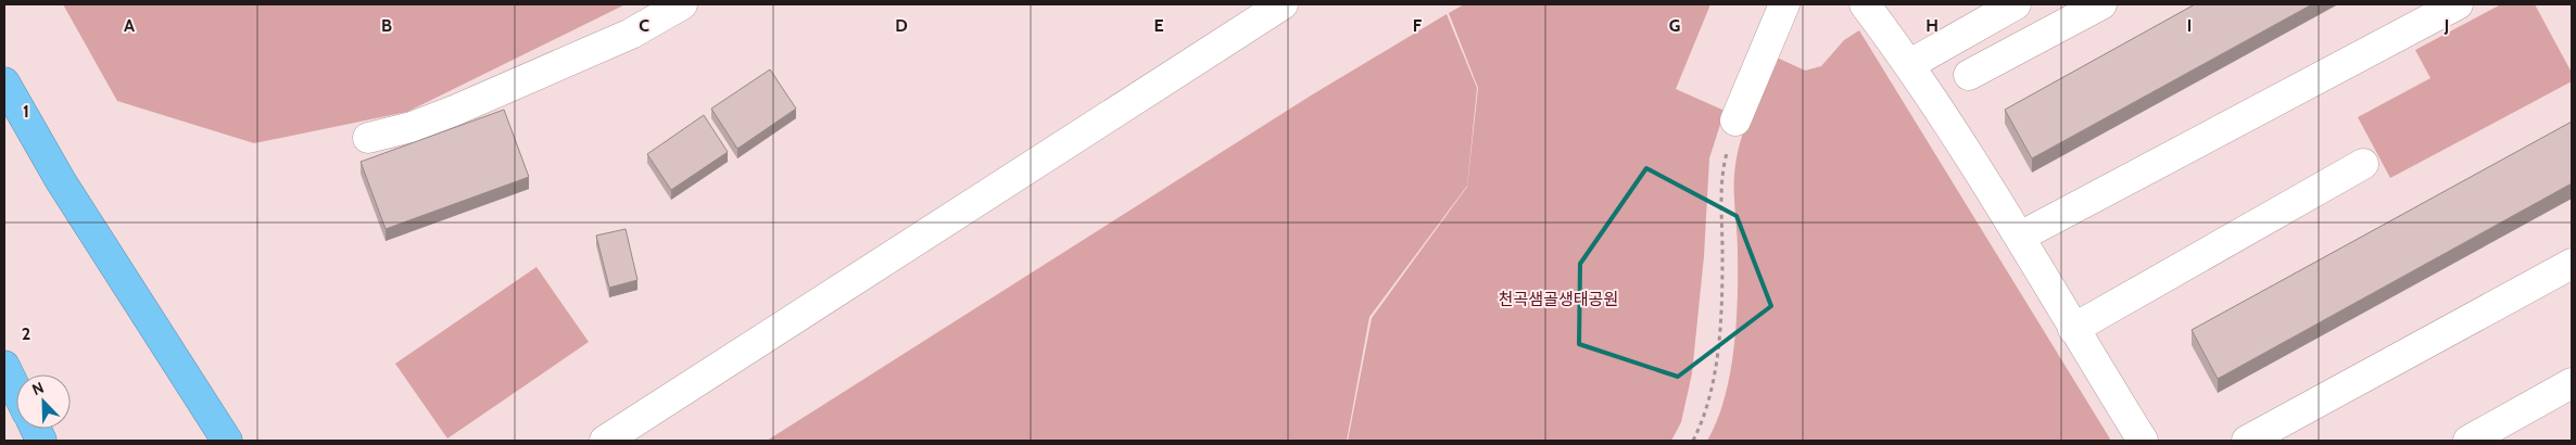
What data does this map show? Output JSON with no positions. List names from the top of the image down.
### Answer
{
  "parks": ["천곡샘골생태공원"],
  "north": "top left",
  "grid": {
    "columns": [
      "A",
      "B",
      "C",
      "D",
      "E",
      "F",
      "G",
      "H",
      "I",
      "J"
    ],
    "rows": ["1", "2"]
  }
}
